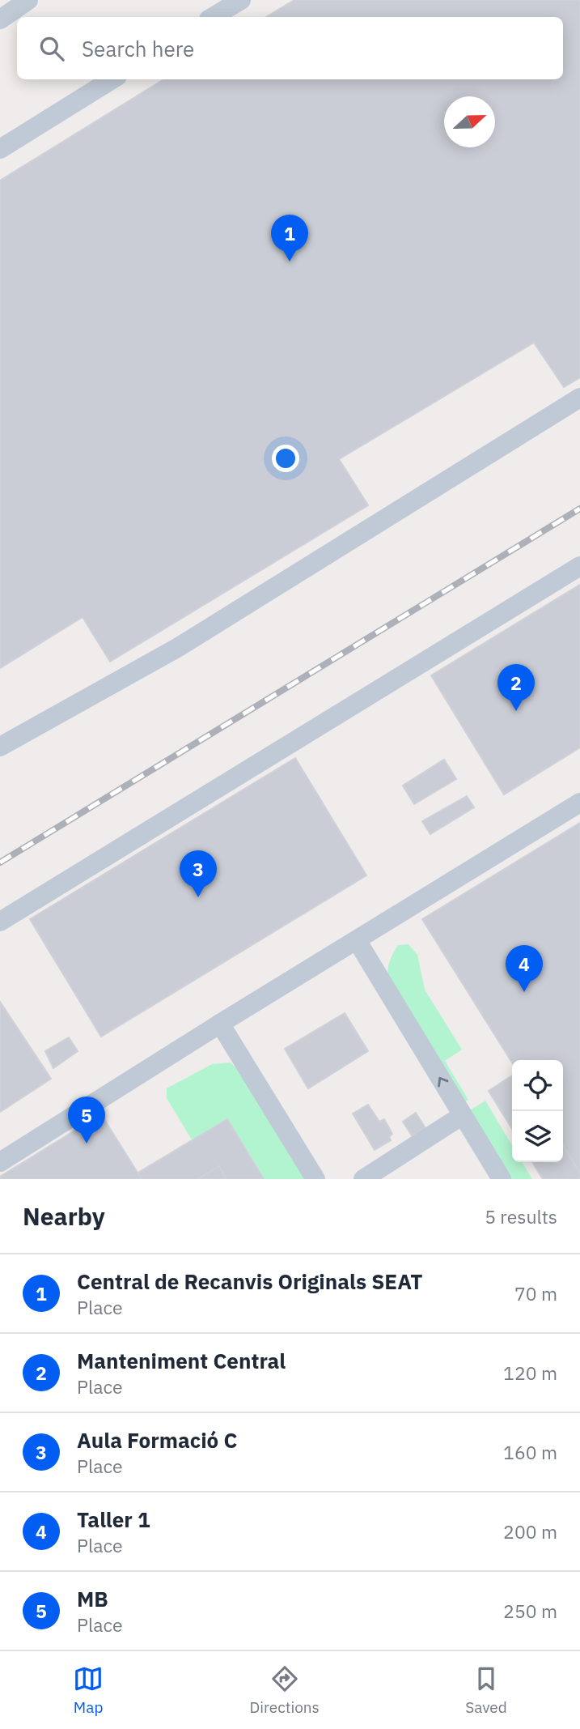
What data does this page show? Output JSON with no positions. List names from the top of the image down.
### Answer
{
  "north": "right",
  "page": {
    "search": "Search here",
    "pins": [
      "1",
      "2",
      "3",
      "4",
      "5"
    ],
    "heading": ["Nearby", "5 results"],
    "list": [
      {
        "mark": "1",
        "name": "Central de Recanvis Originals SEAT",
        "note": "Place",
        "value": "70 m"
      },
      {
        "mark": "2",
        "name": "Manteniment Central",
        "note": "Place",
        "value": "120 m"
      },
      {
        "mark": "3",
        "name": "Aula Formació C",
        "note": "Place",
        "value": "160 m"
      },
      {
        "mark": "4",
        "name": "Taller 1",
        "note": "Place",
        "value": "200 m"
      },
      {
        "mark": "5",
        "name": "MB",
        "note": "Place",
        "value": "250 m"
      }
    ],
    "nav": ["Map", "Directions", "Saved"]
  }
}
